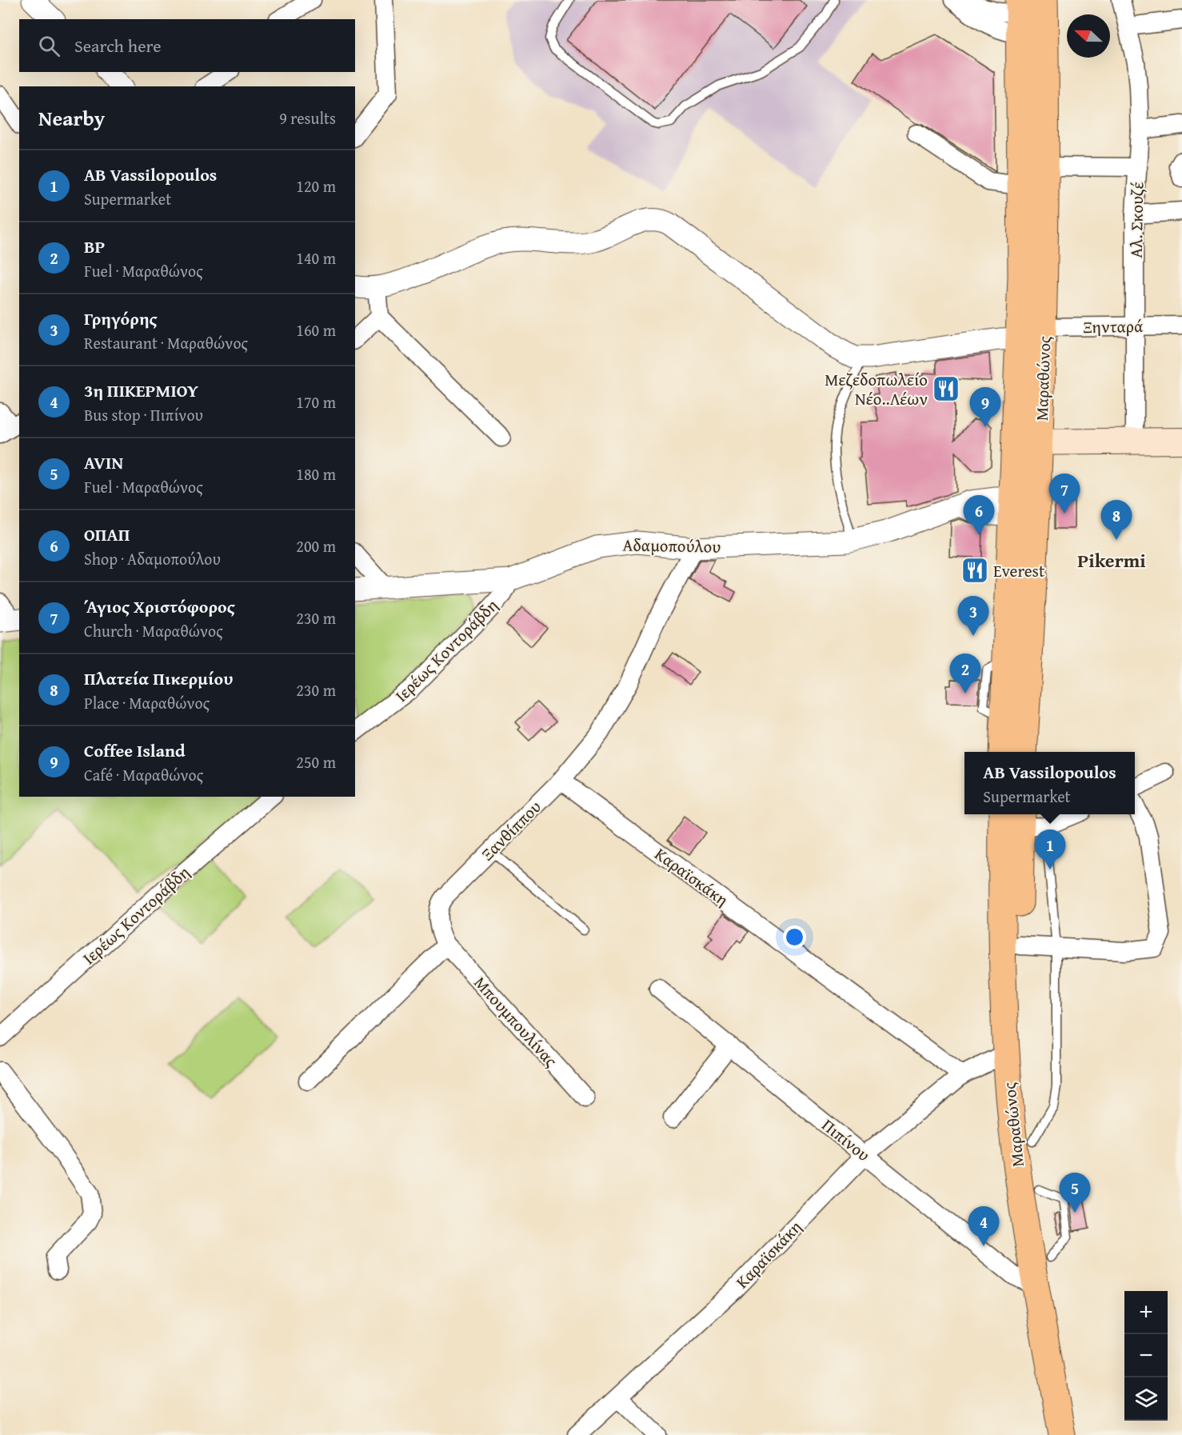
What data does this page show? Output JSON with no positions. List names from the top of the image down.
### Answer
{
  "streets": {
    "main road": ["Μαραθώνος"],
    "street": [
      "Αλ. Σκουζέ",
      "Ξηνταρά",
      "Αδαμοπούλου",
      "Ιερέως Κοντοράβδη",
      "Ξανθίππου",
      "Καραϊσκάκη",
      "Μπουμπουλίνας",
      "Πιπίνου"
    ]
  },
  "crossings": [
    ["Αλ. Σκουζέ", "Ξηνταρά"],
    ["Ξηνταρά", "Μαραθώνος"],
    ["Μαραθώνος", "Αδαμοπούλου"],
    ["Μαραθώνος", "Καραϊσκάκη"],
    ["Μαραθώνος", "Πιπίνου"],
    ["Αδαμοπούλου", "Ιερέως Κοντοράβδη"],
    ["Αδαμοπούλου", "Ξανθίππου"],
    ["Ξανθίππου", "Καραϊσκάκη"],
    ["Ξανθίππου", "Μπουμπουλίνας"],
    ["Καραϊσκάκη", "Πιπίνου"]
  ],
  "districts": ["Pikermi"],
  "places": {
    "restaurant": ["Μεζεδοπωλείο Νέο..Λέων", "Everest"]
  },
  "north": "left",
  "page": {
    "search": "Search here",
    "heading": ["Nearby", "9 results"],
    "list": [
      {
        "mark": "1",
        "name": "AB Vassilopoulos",
        "note": "Supermarket",
        "value": "120 m"
      },
      {
        "mark": "2",
        "name": "BP",
        "note": "Fuel · Μαραθώνος",
        "value": "140 m"
      },
      {
        "mark": "3",
        "name": "Γρηγόρης",
        "note": "Restaurant · Μαραθώνος",
        "value": "160 m"
      },
      {
        "mark": "4",
        "name": "3η ΠΙΚΕΡΜΙΟΥ",
        "note": "Bus stop · Πιπίνου",
        "value": "170 m"
      },
      {
        "mark": "5",
        "name": "AVIN",
        "note": "Fuel · Μαραθώνος",
        "value": "180 m"
      },
      {
        "mark": "6",
        "name": "ΟΠΑΠ",
        "note": "Shop · Αδαμοπούλου",
        "value": "200 m"
      },
      {
        "mark": "7",
        "name": "Άγιος Χριστόφορος",
        "note": "Church · Μαραθώνος",
        "value": "230 m"
      },
      {
        "mark": "8",
        "name": "Πλατεία Πικερμίου",
        "note": "Place · Μαραθώνος",
        "value": "230 m"
      },
      {
        "mark": "9",
        "name": "Coffee Island",
        "note": "Café · Μαραθώνος",
        "value": "250 m"
      }
    ],
    "pins": [
      "9",
      "7",
      "6",
      "8",
      "3",
      "2",
      "1",
      "5",
      "4"
    ],
    "popup": ["AB Vassilopoulos", "Supermarket"],
    "map_buttons": ["+", "−"]
  }
}
